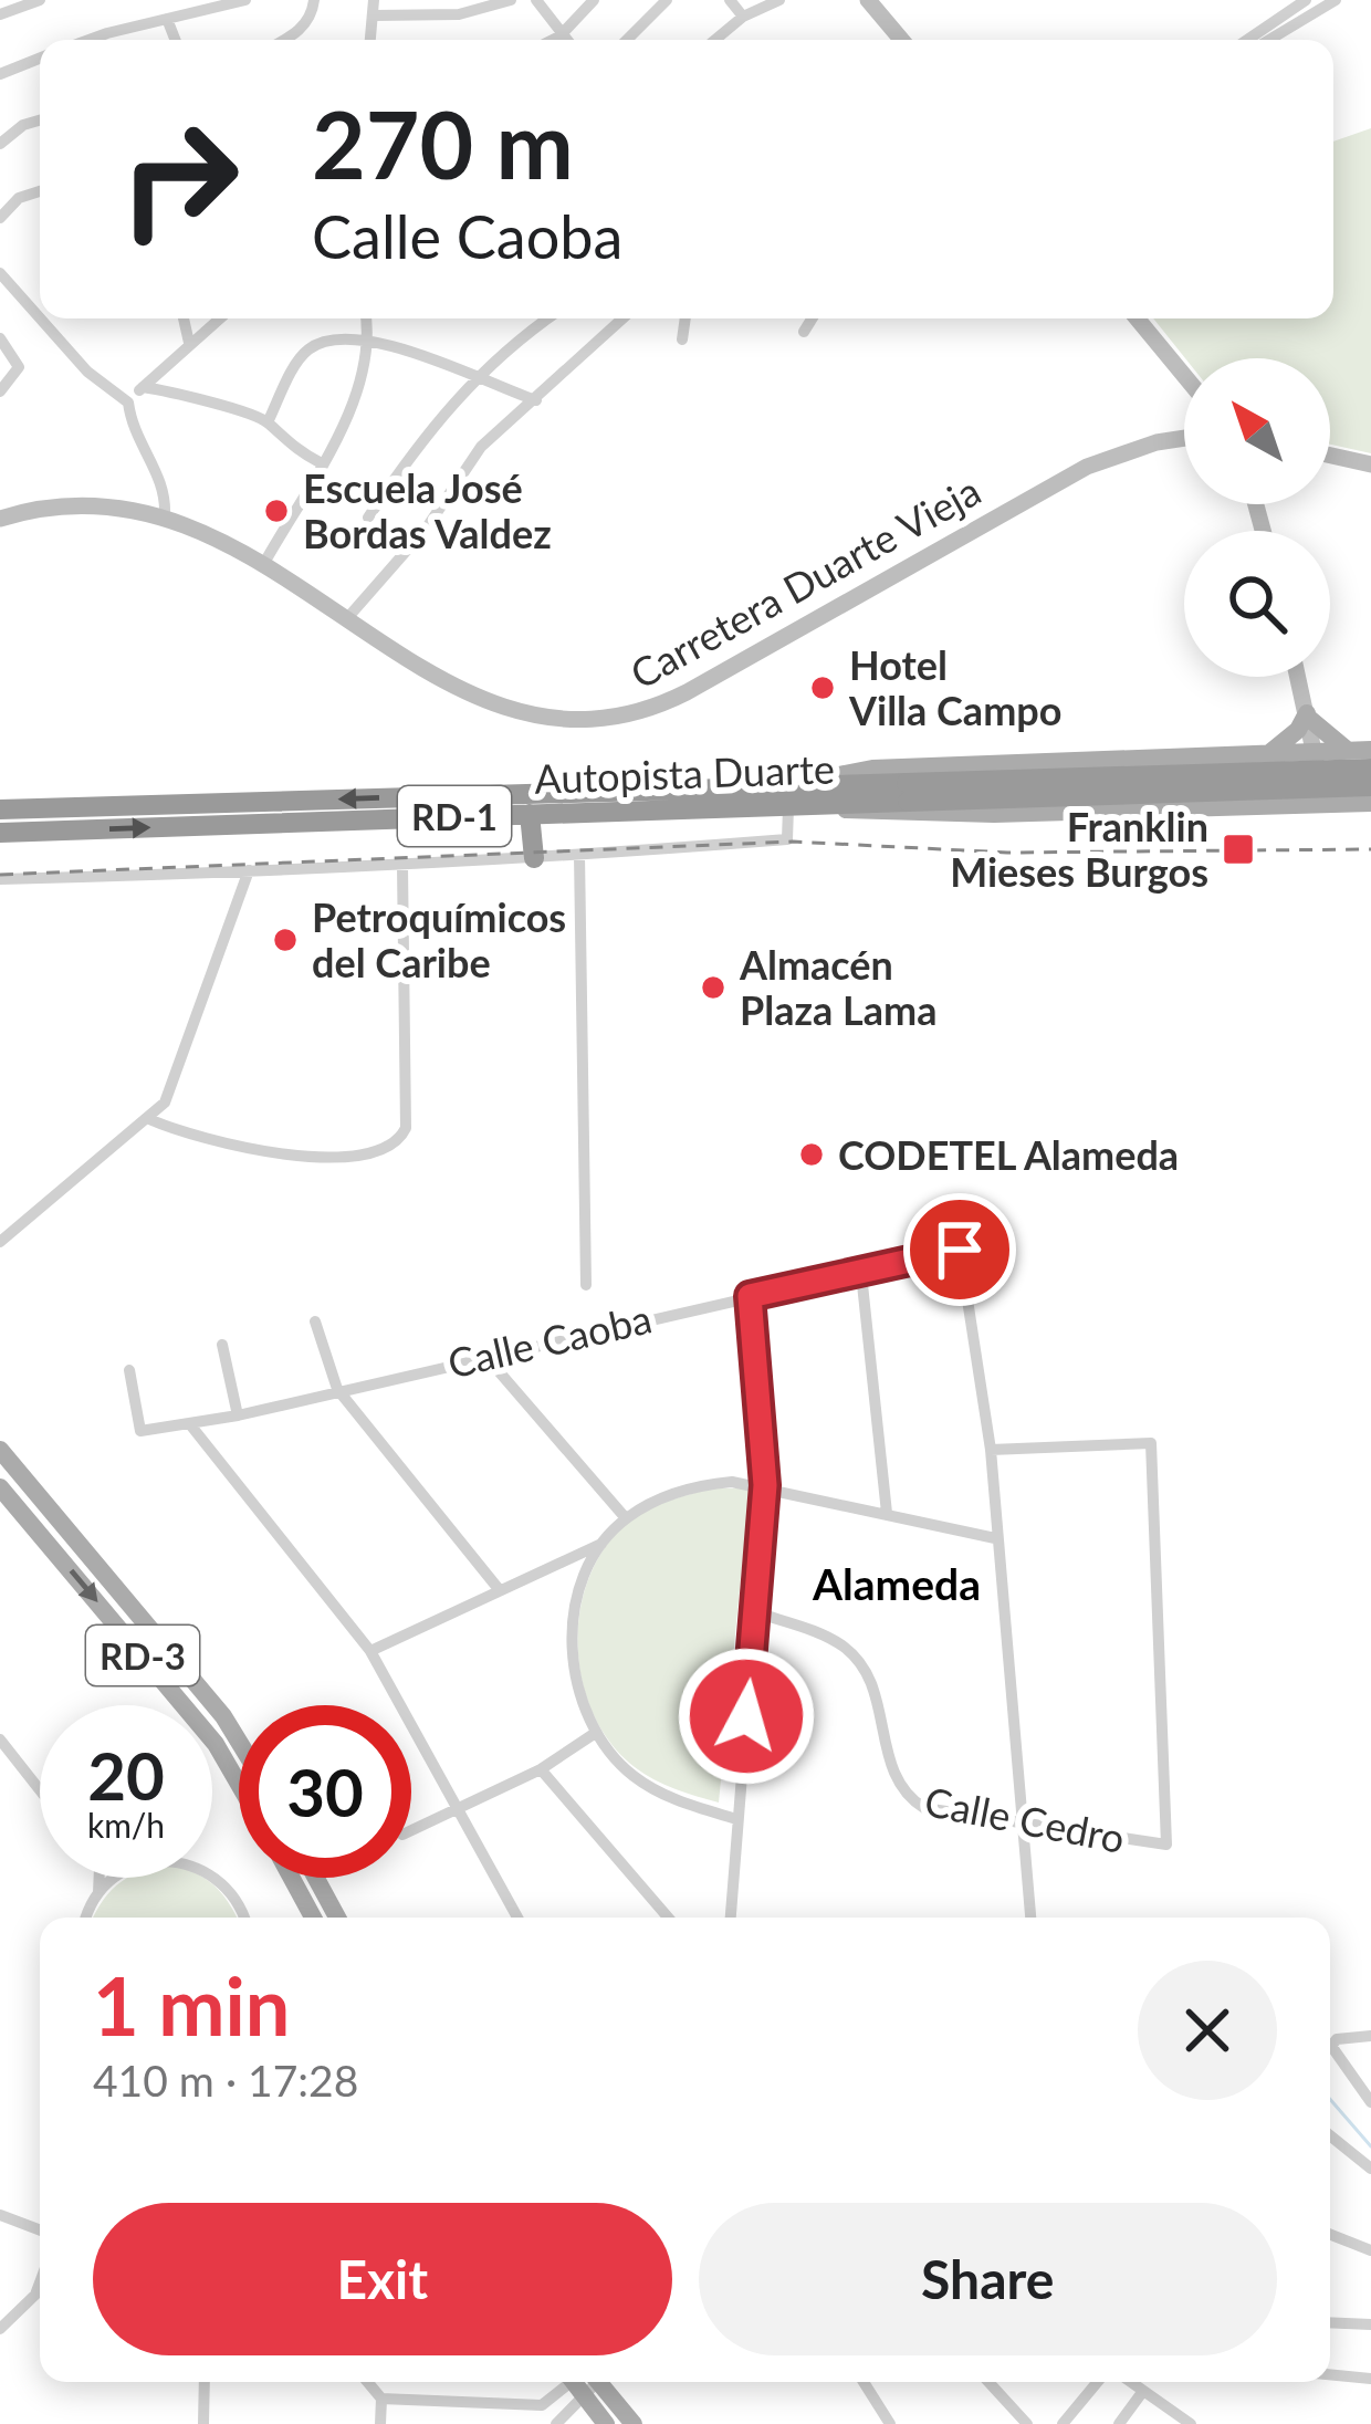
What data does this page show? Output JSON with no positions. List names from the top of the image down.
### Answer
{
  "streets": {
    "highway": ["Autopista Duarte", "RD-1"],
    "main road": ["Carretera Duarte Vieja", "RD-3"],
    "street": ["Calle Caoba", "Calle Cedro"]
  },
  "crossings": [
    ["Calle Caoba", "Calle Cedro"]
  ],
  "districts": ["Alameda"],
  "places": {
    "other": [
      "Escuela José Bordas Valdez",
      "Hotel Villa Campo",
      "Petroquímicos del Caribe",
      "Almacén Plaza Lama",
      "CODETEL Alameda"
    ],
    "transit": ["Franklin Mieses Burgos"]
  },
  "north": "top left",
  "page": {
    "turn": ["270 m", "Calle Caoba"],
    "speed": "20 km/h",
    "limit": "30",
    "heading": ["1 min", "410 m · 17:28"],
    "buttons": ["Exit", "Share"]
  }
}
